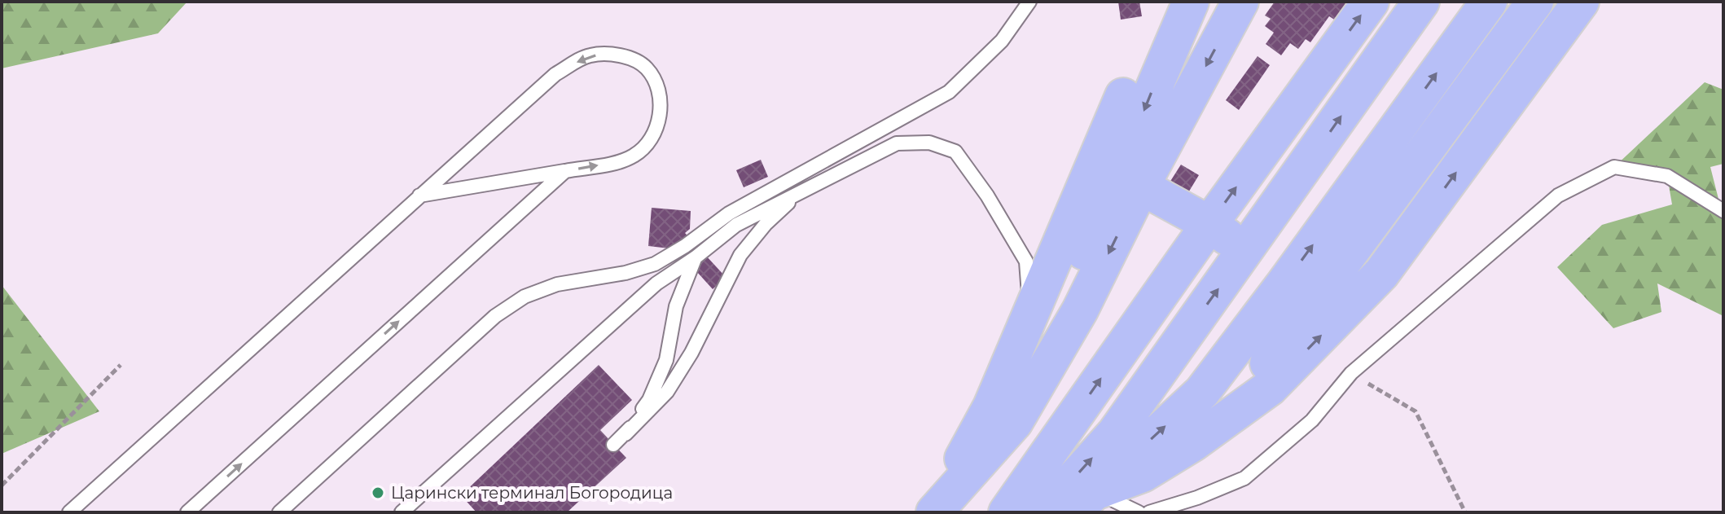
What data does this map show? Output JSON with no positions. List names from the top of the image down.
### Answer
{
  "places": ["Царински терминал Богородица"]
}
